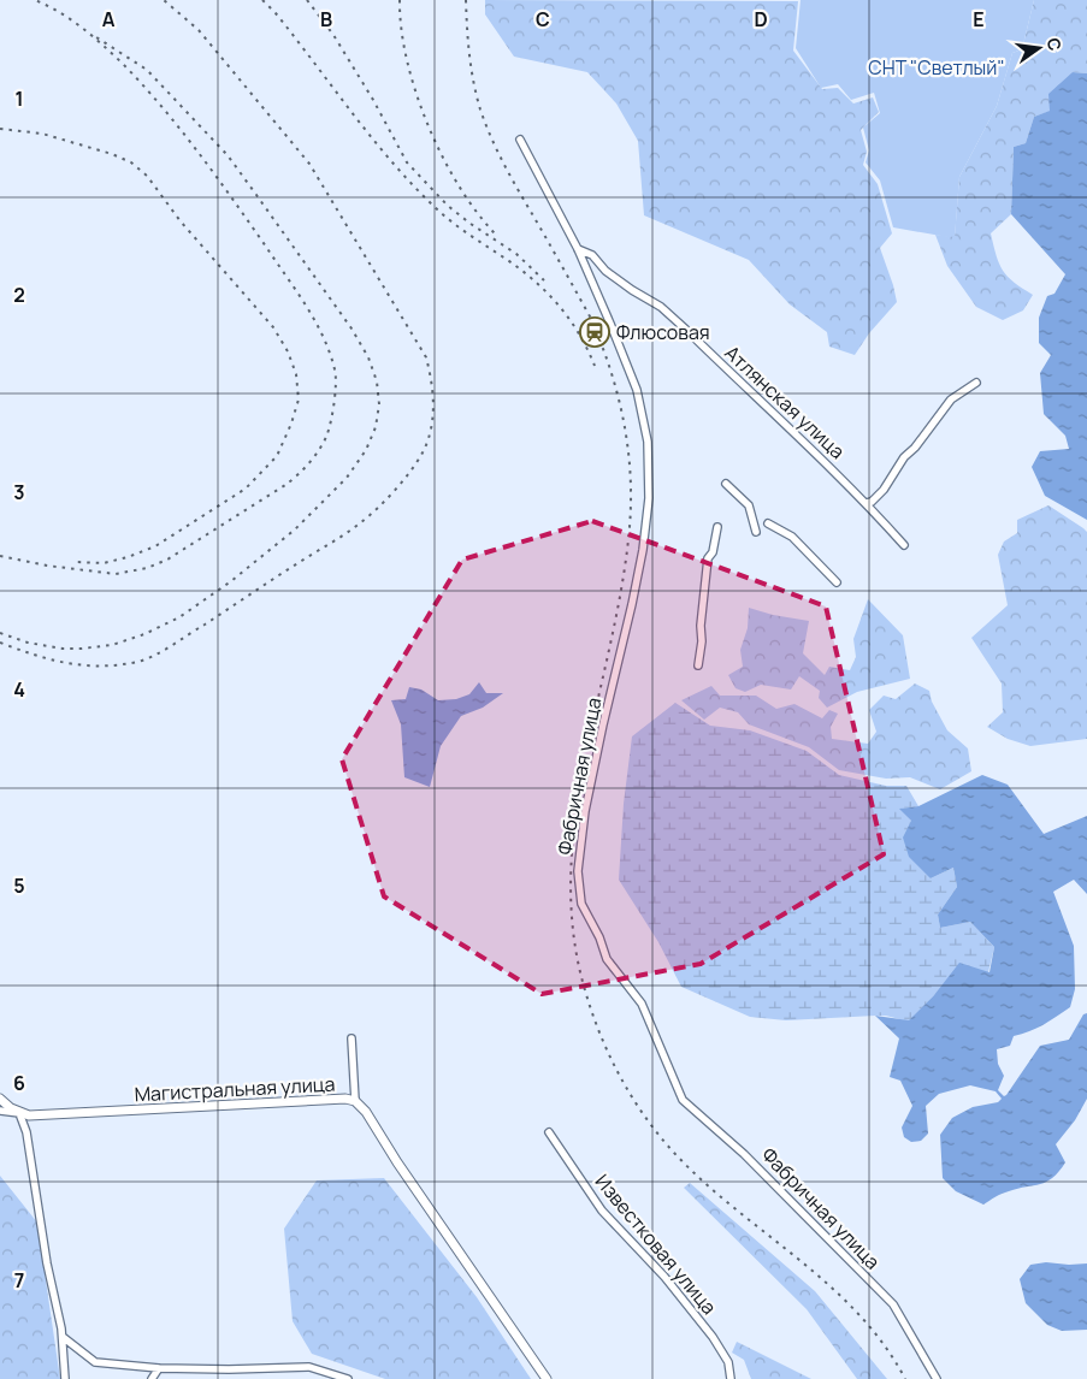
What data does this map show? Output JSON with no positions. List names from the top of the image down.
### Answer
{
  "streets": {
    "street": [
      "Атлянская улица",
      "Фабричная улица",
      "Магистральная улица",
      "Известковая улица"
    ]
  },
  "crossings": [
    ["Атлянская улица", "Фабричная улица"]
  ],
  "parks": ["СНТ \"Светлый\""],
  "places": {
    "station": ["Флюсовая"]
  },
  "north": "right",
  "grid": {
    "columns": [
      "A",
      "B",
      "C",
      "D",
      "E"
    ],
    "rows": [
      "1",
      "2",
      "3",
      "4",
      "5",
      "6",
      "7"
    ]
  }
}
